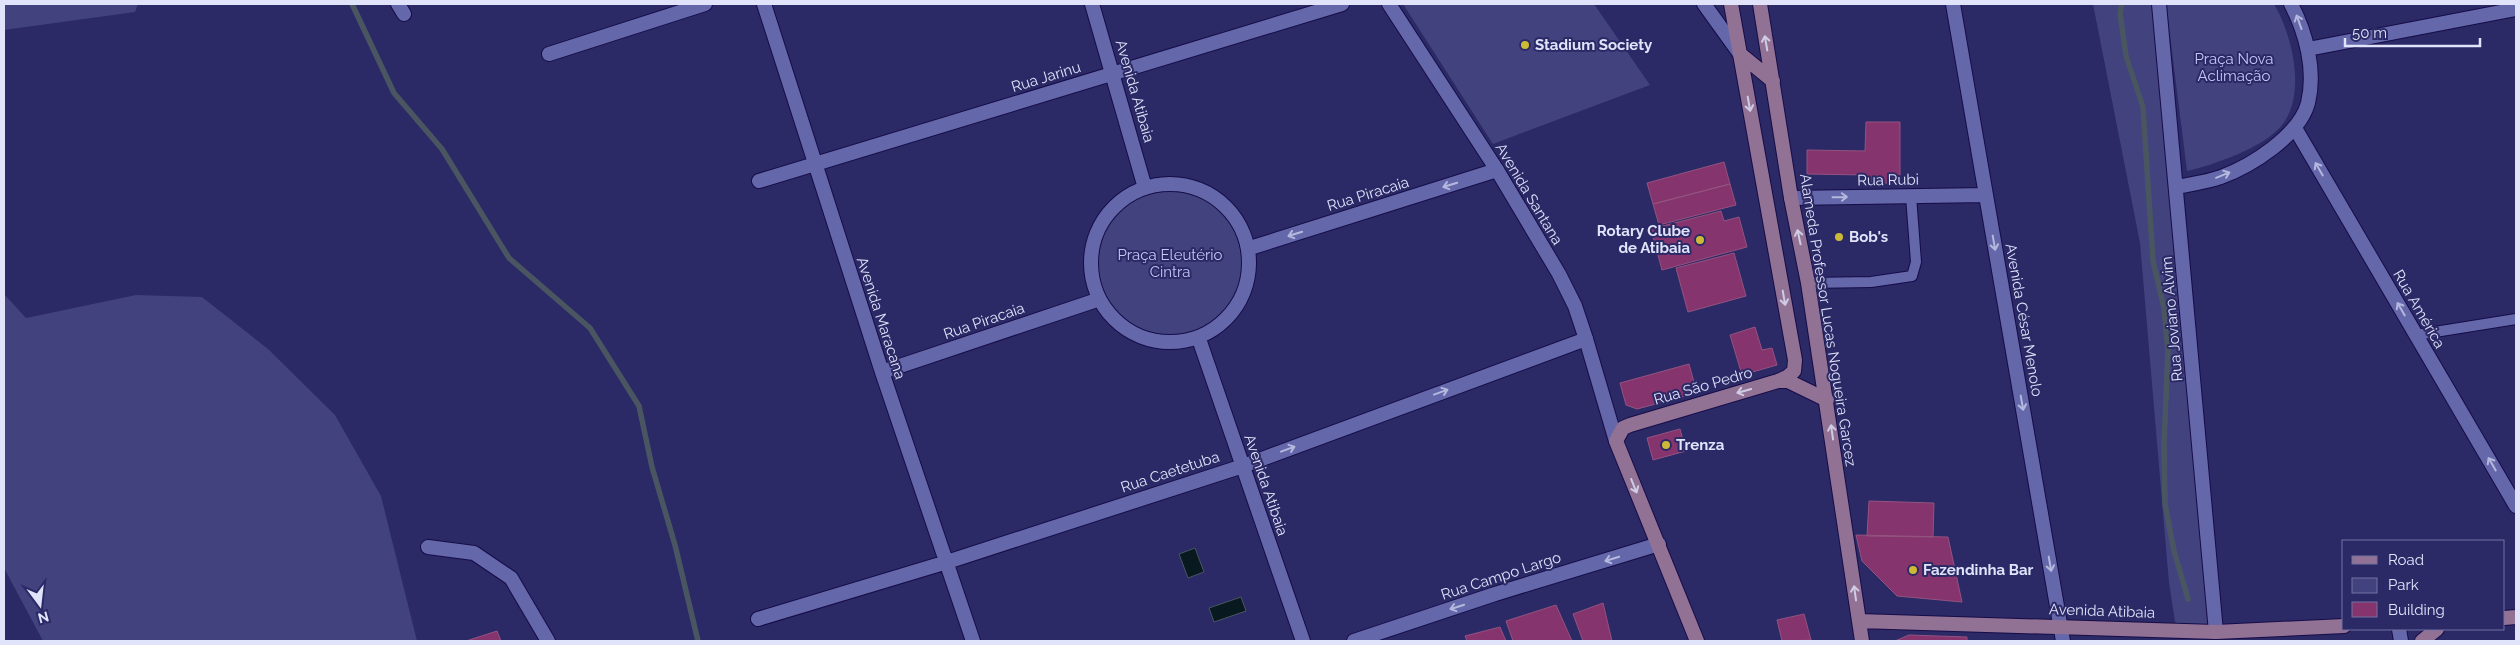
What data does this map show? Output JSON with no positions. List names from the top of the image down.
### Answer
{
  "streets": {
    "main road": [
      "Avenida Atibaia",
      "Avenida Santana",
      "Alameda Professor Lucas Nogueira Garcez",
      "Rua São Pedro"
    ],
    "street": [
      "Rua Jarinu",
      "Rua Rubi",
      "Rua Piracaia",
      "Rua América",
      "Avenida Maracana",
      "Rua Joviano Alvim",
      "Avenida César Menolo",
      "Rua Caetetuba",
      "Rua Campo Largo"
    ]
  },
  "crossings": [
    ["Rua Jarinu", "Avenida Atibaia"],
    ["Rua Jarinu", "Avenida Maracana"],
    ["Avenida Atibaia", "Rua Piracaia"],
    ["Avenida Atibaia", "Rua Joviano Alvim"],
    ["Avenida Atibaia", "Alameda Professor Lucas Nogueira Garcez"],
    ["Avenida Atibaia", "Avenida César Menolo"],
    ["Avenida Atibaia", "Rua Caetetuba"],
    ["Rua Rubi", "Alameda Professor Lucas Nogueira Garcez"],
    ["Rua Rubi", "Avenida César Menolo"],
    ["Rua Piracaia", "Avenida Santana"],
    ["Rua Piracaia", "Avenida Maracana"],
    ["Avenida Santana", "Rua Caetetuba"],
    ["Avenida Santana", "Rua Campo Largo"],
    ["Avenida Maracana", "Rua Caetetuba"]
  ],
  "one_way": [
    "Rua Rubi",
    "Rua Piracaia",
    "Rua América",
    "Alameda Professor Lucas Nogueira Garcez",
    "Avenida César Menolo",
    "Rua Caetetuba",
    "Rua Campo Largo"
  ],
  "parks": ["Praça Nova Aclimação", "Praça Eleutério Cintra"],
  "places": [
    "Stadium Society",
    "Bob's",
    "Rotary Clube de Atibaia",
    "Trenza",
    "Fazendinha Bar"
  ],
  "legend": ["Road", "Park", "Building"],
  "scale_bar": "50 m",
  "north": "bottom"
}
